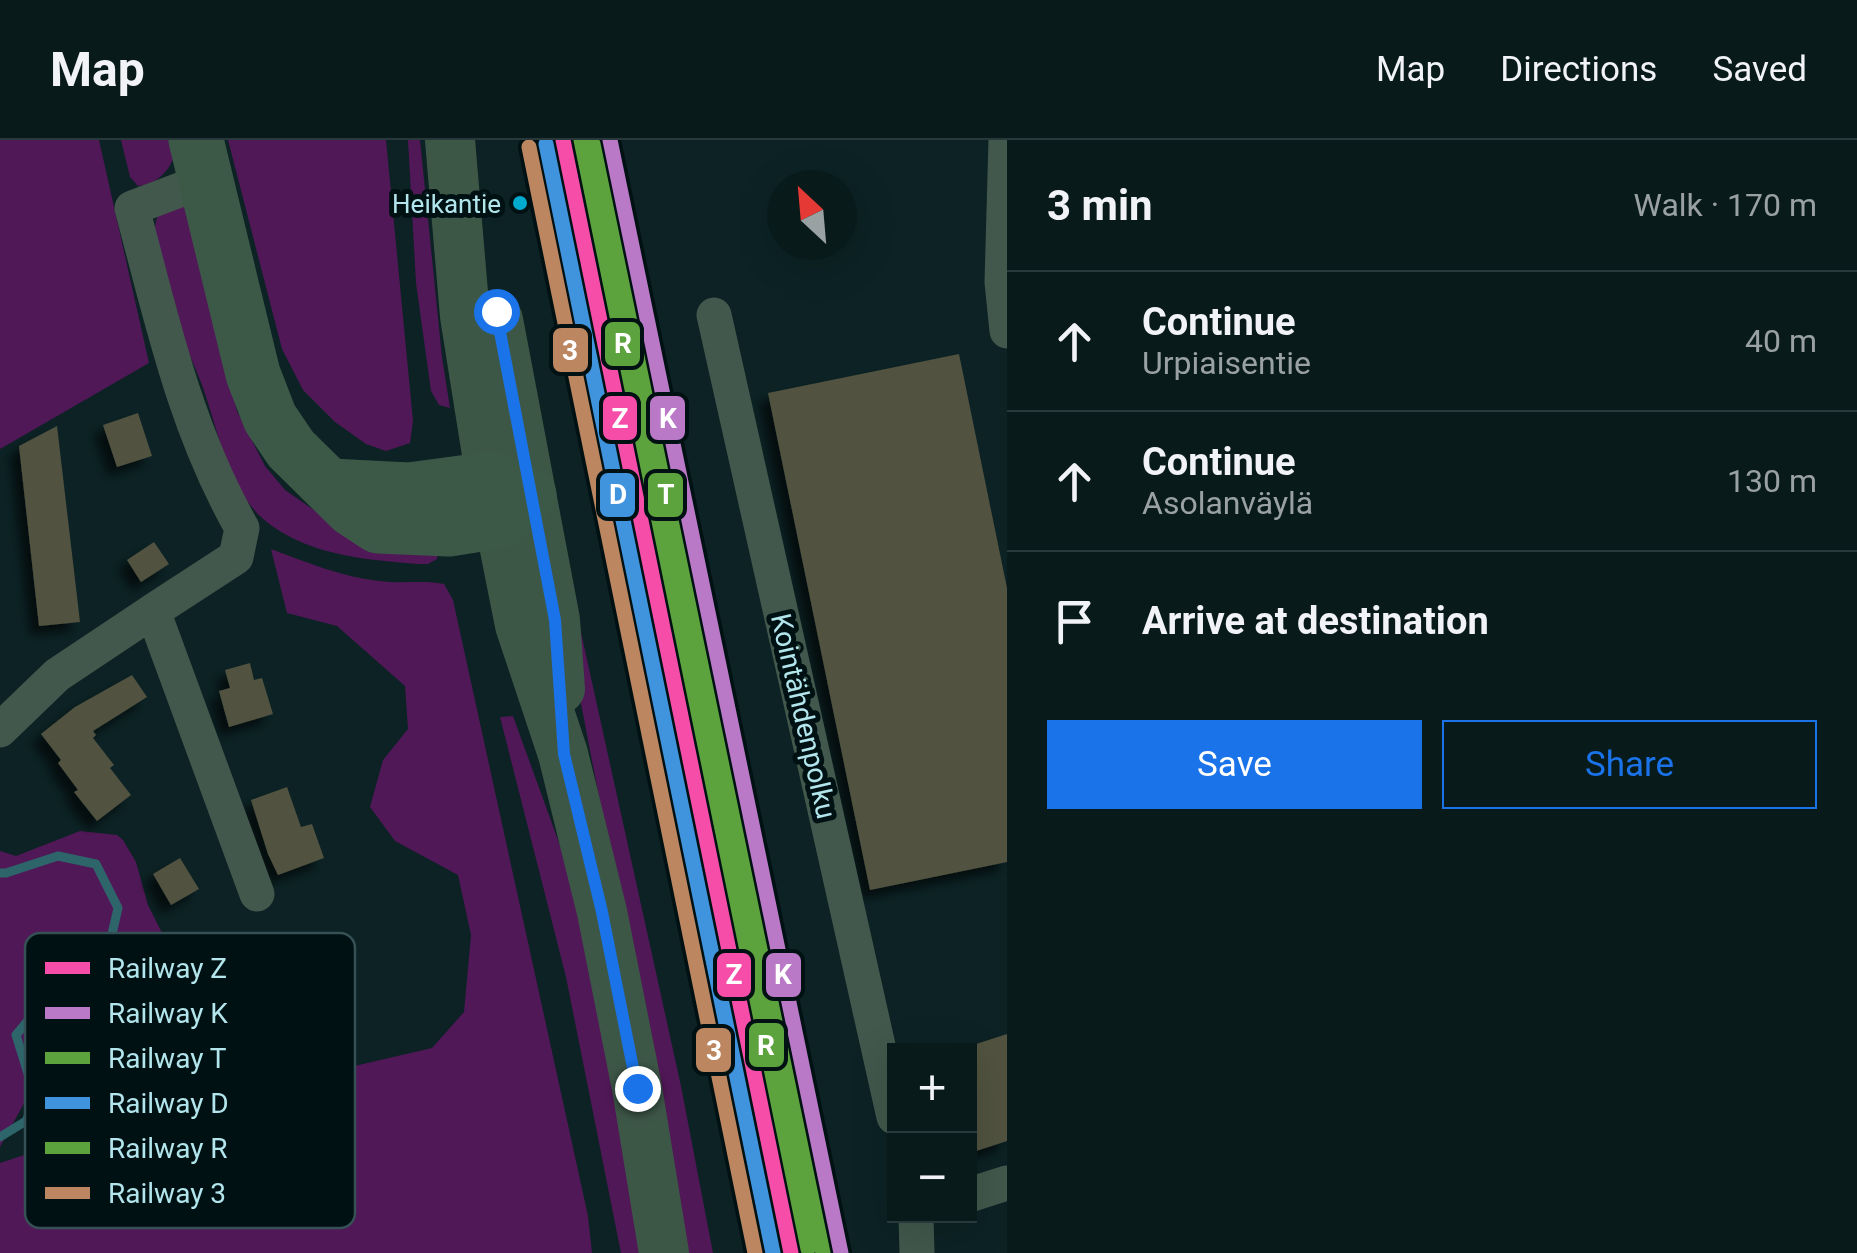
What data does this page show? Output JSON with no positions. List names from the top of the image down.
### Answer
{
  "streets": {
    "street": ["Kointähdenpolku"]
  },
  "places": ["Heikantie"],
  "lines": [
    "rail line Z",
    "rail line K",
    "rail line R",
    "rail line T",
    "rail line D",
    "rail line 3"
  ],
  "legend": [
    "Railway Z",
    "Railway K",
    "Railway T",
    "Railway D",
    "Railway R",
    "Railway 3"
  ],
  "north": "top left",
  "page": {
    "header": "Map",
    "nav": ["Map", "Directions", "Saved"],
    "heading": ["3 min", "Walk · 170 m"],
    "list": [
      ["Continue", "Urpiaisentie", "40 m"],
      ["Continue", "Asolanväylä", "130 m"],
      "Arrive at destination"
    ],
    "buttons": ["Save", "Share"],
    "map_buttons": ["+", "−"]
  }
}
